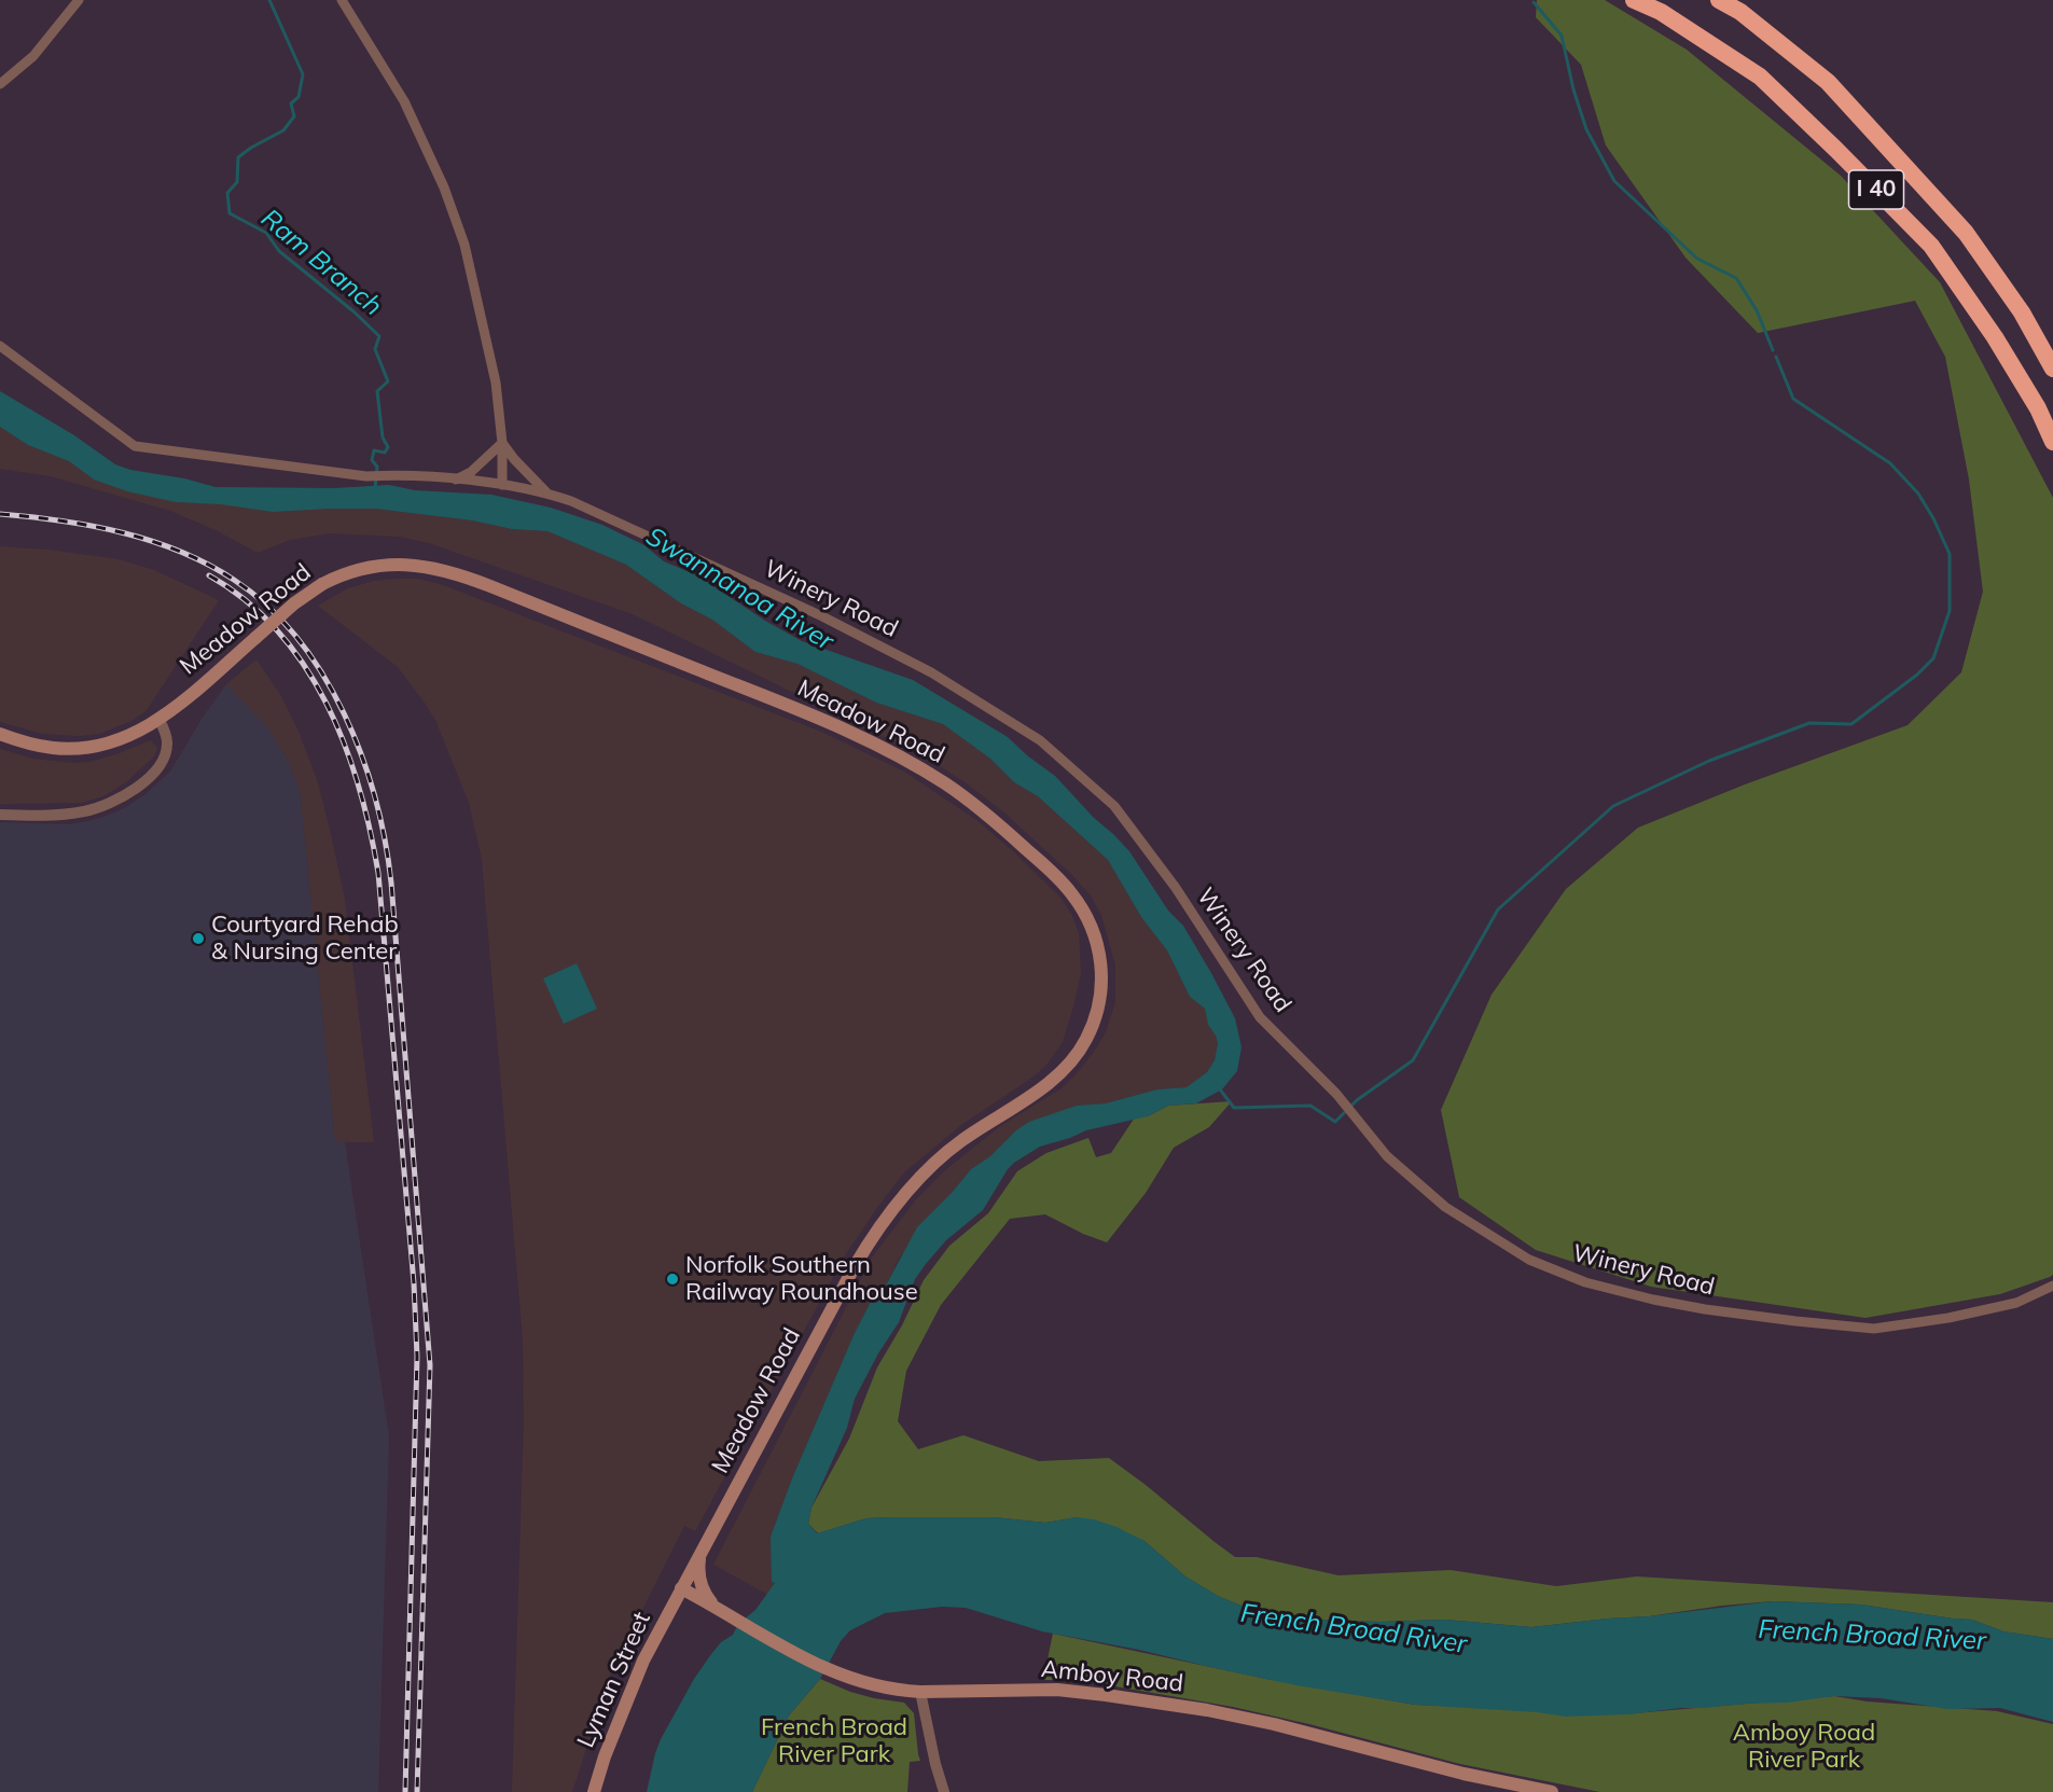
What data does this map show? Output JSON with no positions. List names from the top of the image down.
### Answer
{
  "streets": {
    "highway": ["I 40"],
    "main road": ["Meadow Road", "Amboy Road", "Lyman Street"],
    "street": ["Winery Road"]
  },
  "crossings": [
    ["Meadow Road", "Amboy Road"],
    ["Meadow Road", "Lyman Street"],
    ["Amboy Road", "Lyman Street"]
  ],
  "water": ["Ram Branch", "Swannanoa River", "French Broad River"],
  "parks": ["French Broad River Park", "Amboy Road River Park"],
  "places": ["Courtyard Rehab & Nursing Center", "Norfolk Southern Railway Roundhouse"]
}
